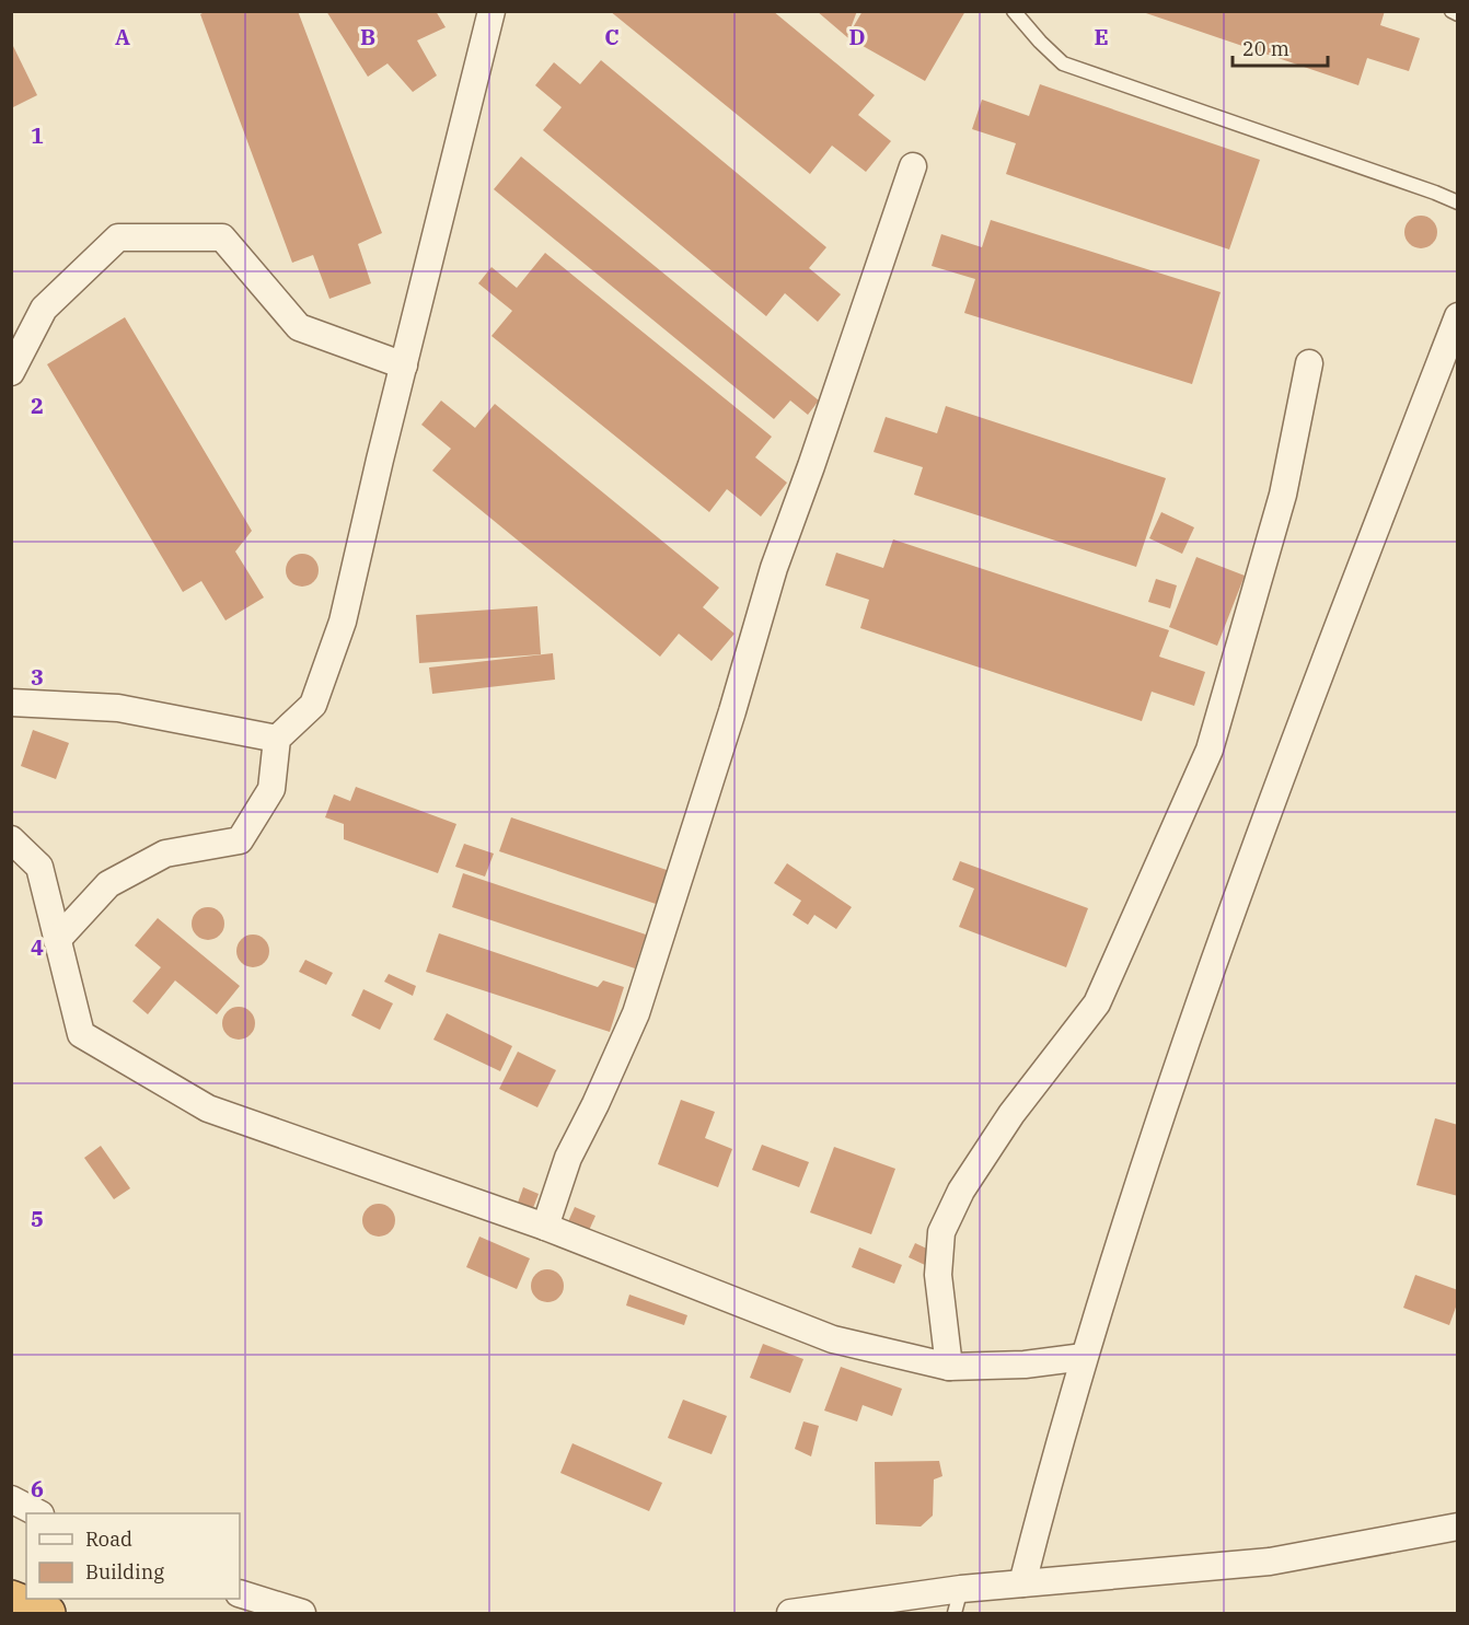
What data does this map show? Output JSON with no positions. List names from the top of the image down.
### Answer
{
  "legend": ["Road", "Building"],
  "scale_bar": "20 m",
  "grid": {
    "columns": [
      "A",
      "B",
      "C",
      "D",
      "E"
    ],
    "rows": [
      "1",
      "2",
      "3",
      "4",
      "5",
      "6"
    ]
  }
}
